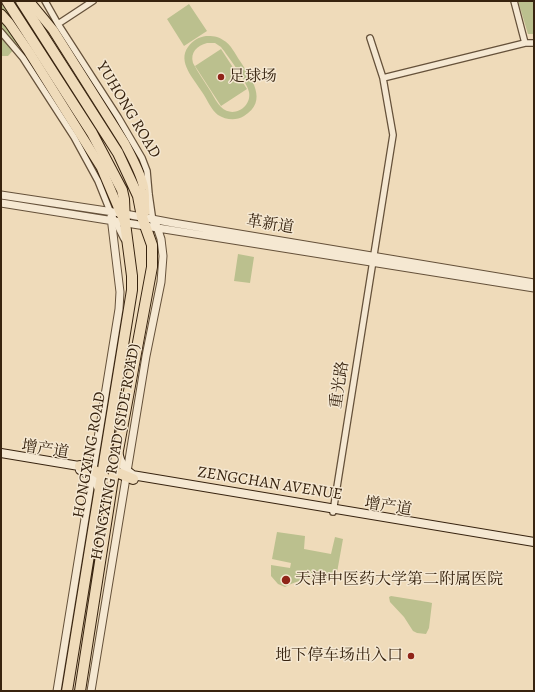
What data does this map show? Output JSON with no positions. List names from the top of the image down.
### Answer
{
  "streets": {
    "highway": ["YUHONG ROAD", "HONGXING ROAD"],
    "main road": ["增产道", "ZENGCHAN AVENUE"],
    "street": ["革新道", "重光路", "HONGXING ROAD (SIDE ROAD)"]
  },
  "crossings": [
    ["YUHONG ROAD", "革新道"],
    ["YUHONG ROAD", "HONGXING ROAD (SIDE ROAD)"],
    ["YUHONG ROAD", "HONGXING ROAD"],
    ["革新道", "重光路"],
    ["革新道", "HONGXING ROAD (SIDE ROAD)"],
    ["革新道", "HONGXING ROAD"],
    ["重光路", "增产道"],
    ["重光路", "ZENGCHAN AVENUE"],
    ["增产道", "HONGXING ROAD (SIDE ROAD)"],
    ["增产道", "HONGXING ROAD"],
    ["增产道", "ZENGCHAN AVENUE"],
    ["HONGXING ROAD (SIDE ROAD)", "HONGXING ROAD"]
  ],
  "places": ["足球场", "天津中医药大学第二附属医院", "地下停车场出入口"]
}
